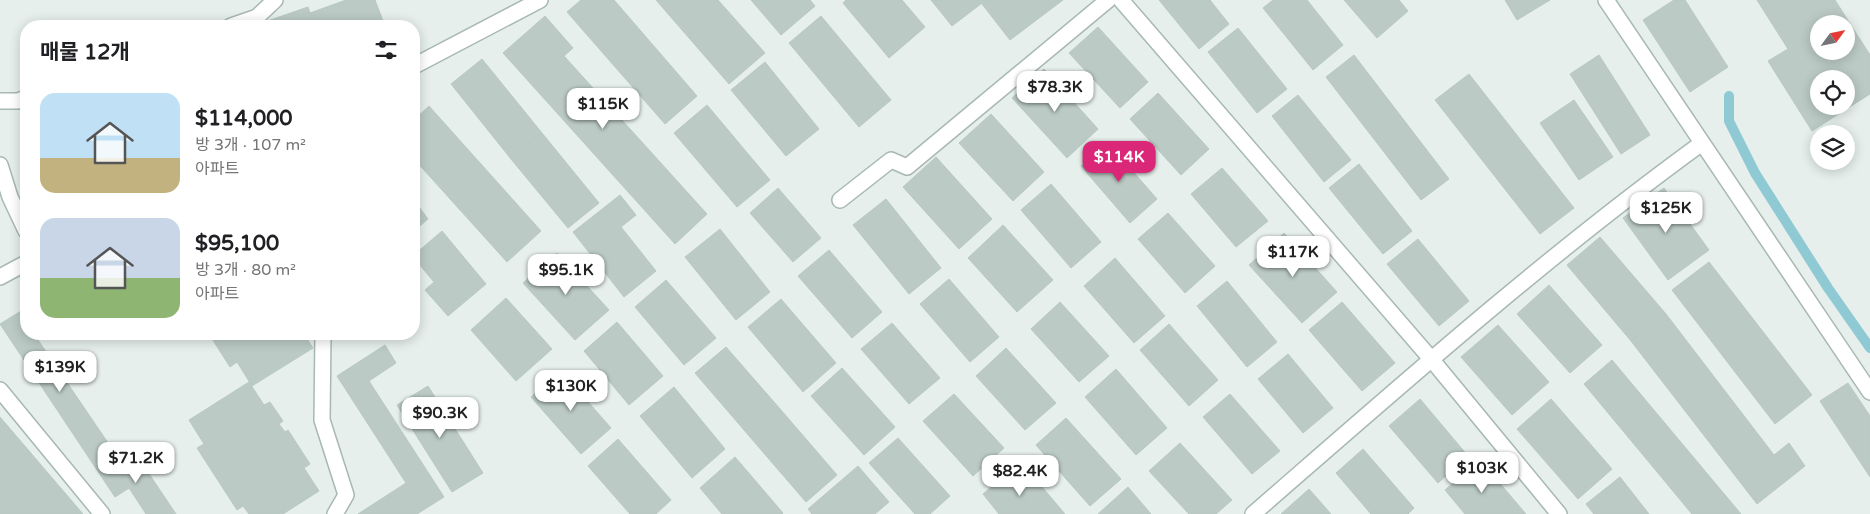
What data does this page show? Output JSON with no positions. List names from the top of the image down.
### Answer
{
  "north": "top right",
  "page": {
    "heading": "매물 12개",
    "price": [
      "$78.3K",
      "$115K",
      "$114K",
      "$125K",
      "$117K",
      "$95.1K",
      "$139K",
      "$130K",
      "$90.3K",
      "$71.2K",
      "$103K",
      "$82.4K"
    ],
    "list": [
      {
        "name": "$114,000",
        "note": "방 3개 · 107 m² · 아파트"
      },
      {
        "name": "$95,100",
        "note": "방 3개 · 80 m² · 아파트"
      }
    ]
  }
}
